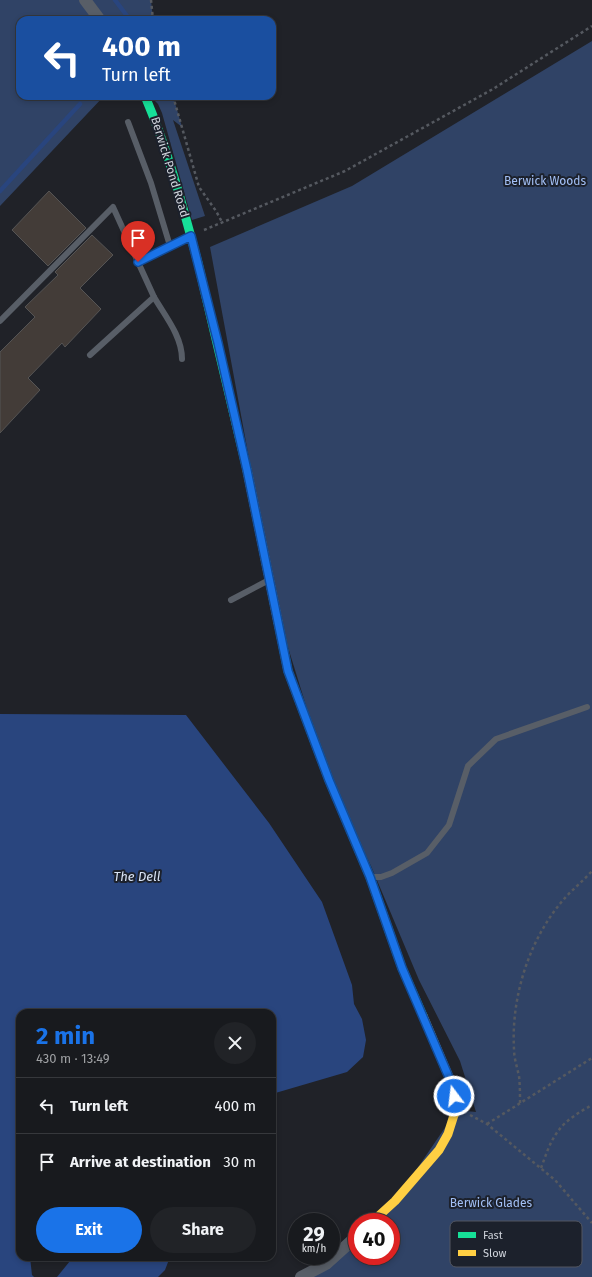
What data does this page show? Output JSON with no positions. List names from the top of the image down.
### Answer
{
  "streets": {
    "street": ["Berwick Pond Road"]
  },
  "water": ["The Dell"],
  "parks": ["Berwick Woods", "Berwick Glades"],
  "legend": ["Fast", "Slow"],
  "page": {
    "turn": ["400 m", "Turn left"],
    "heading": ["2 min", "430 m · 13:49"],
    "list": [
      {
        "name": "Turn left",
        "value": "400 m"
      },
      {
        "name": "Arrive at destination",
        "value": "30 m"
      }
    ],
    "buttons": ["Exit", "Share"],
    "speed": "29 km/h",
    "limit": "40"
  }
}
